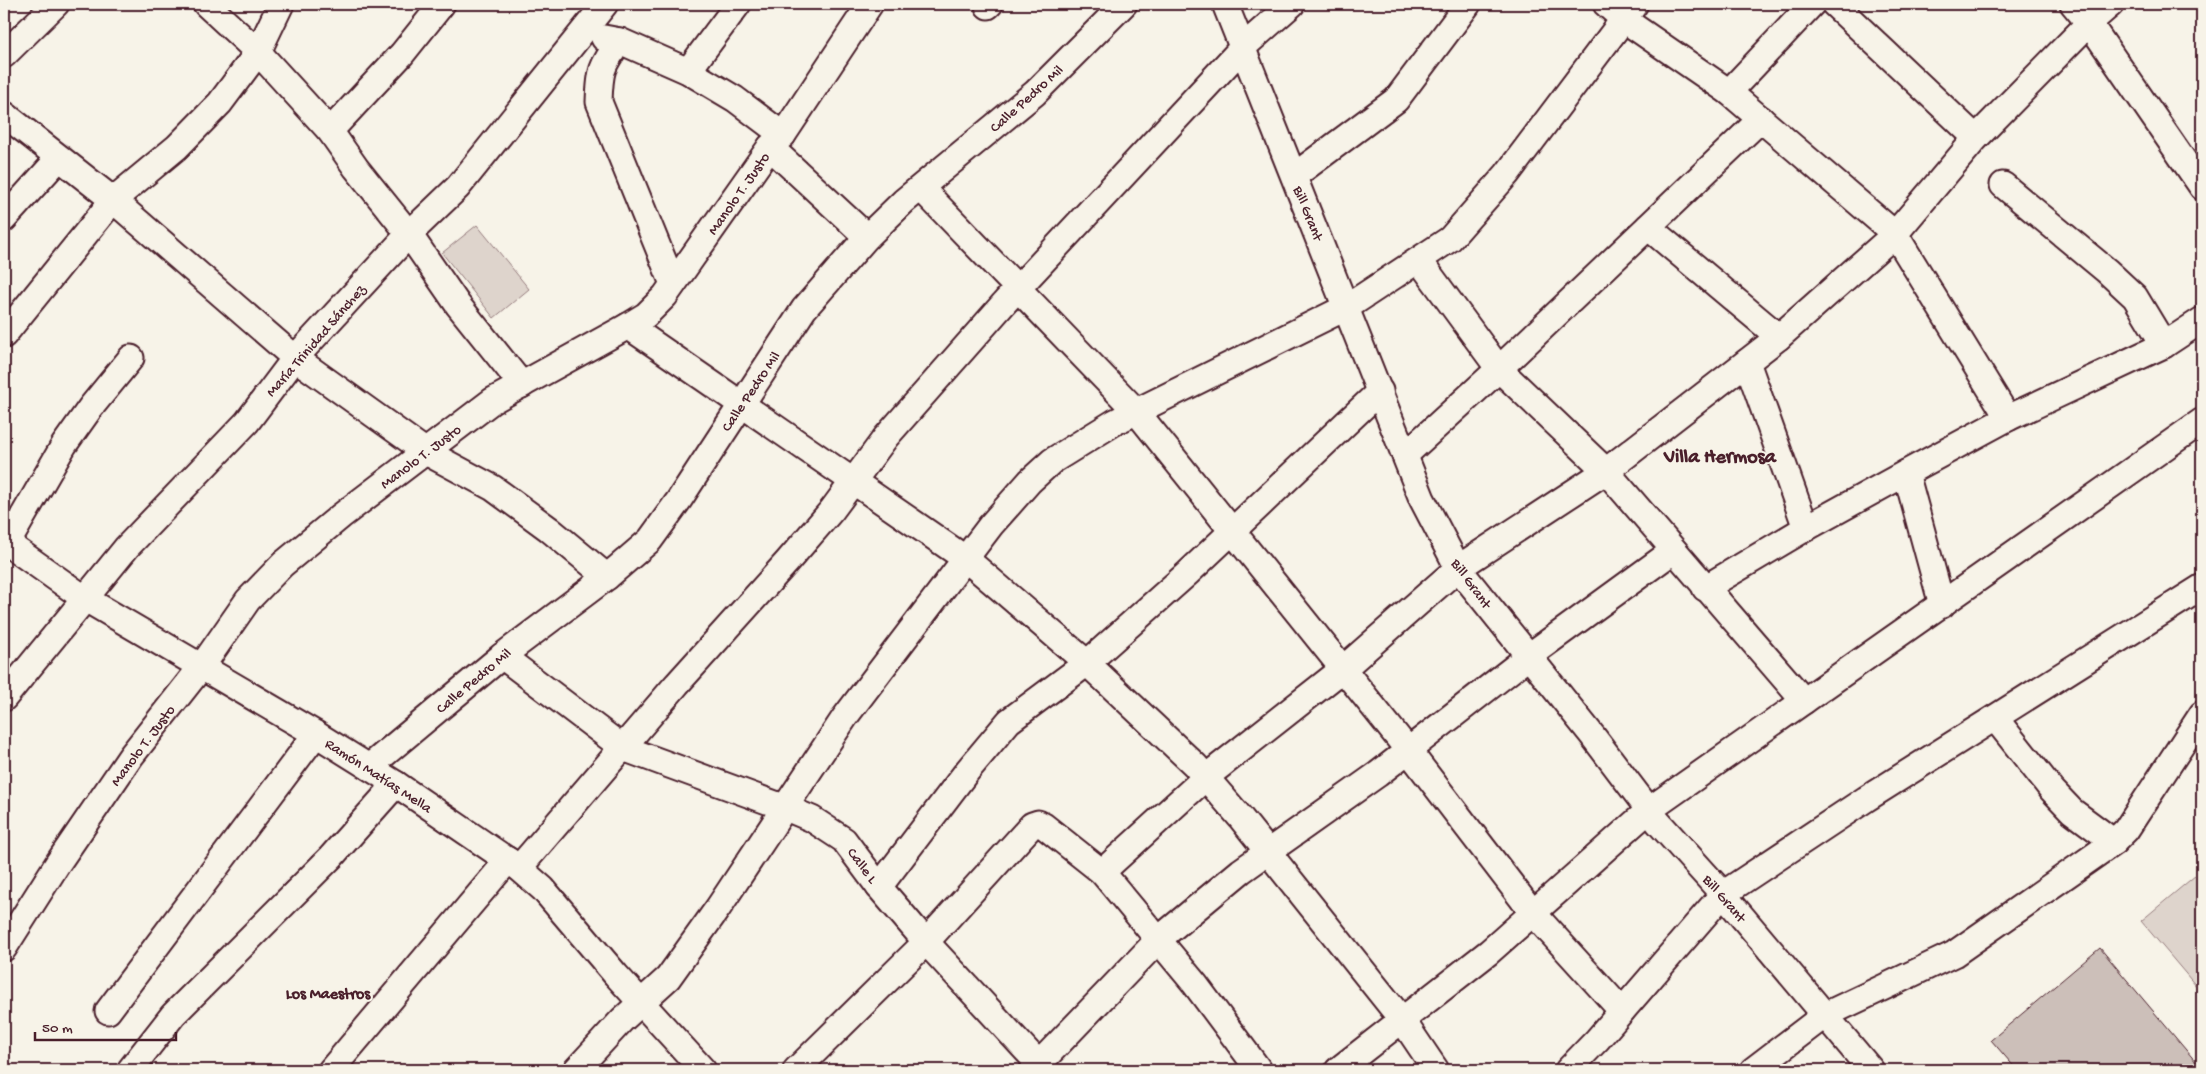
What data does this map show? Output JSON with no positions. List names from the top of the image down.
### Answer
{
  "streets": {
    "street": [
      "Calle Pedro Mil",
      "Manolo T. Justo",
      "Bill Grant",
      "María Trinidad Sánchez",
      "Ramón Matías Mella",
      "Calle L"
    ]
  },
  "crossings": [
    ["Calle Pedro Mil", "Ramón Matías Mella"],
    ["Calle Pedro Mil", "Calle L"],
    ["Manolo T. Justo", "Ramón Matías Mella"],
    ["María Trinidad Sánchez", "Ramón Matías Mella"]
  ],
  "districts": ["Villa Hermosa", "Los Maestros"],
  "scale_bar": "50 m"
}
